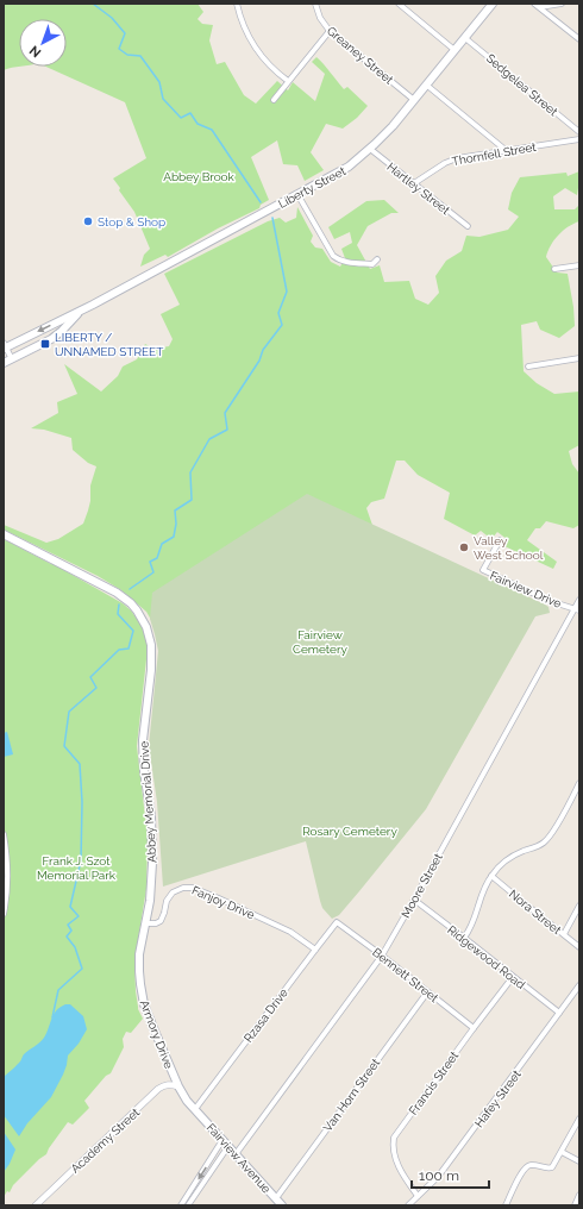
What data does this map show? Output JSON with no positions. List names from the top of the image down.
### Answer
{
  "streets": {
    "main road": [
      "Liberty Street",
      "Abbey Memorial Drive",
      "Armory Drive",
      "Fairview Avenue"
    ],
    "street": [
      "Greaney Street",
      "Sedgelea Street",
      "Thornfell Street",
      "Hartley Street",
      "Fairview Drive",
      "Moore Street",
      "Fanjoy Drive",
      "Nora Street",
      "Ridgewood Road",
      "Bennett Street",
      "Rzasa Drive",
      "Francis Street",
      "Van Horn Street",
      "Hafey Street",
      "Academy Street"
    ]
  },
  "crossings": [
    ["Greaney Street", "Liberty Street"],
    ["Sedgelea Street", "Liberty Street"],
    ["Thornfell Street", "Hartley Street"],
    ["Liberty Street", "Hartley Street"],
    ["Fairview Drive", "Moore Street"],
    ["Abbey Memorial Drive", "Fanjoy Drive"],
    ["Abbey Memorial Drive", "Armory Drive"],
    ["Moore Street", "Ridgewood Road"],
    ["Moore Street", "Bennett Street"],
    ["Moore Street", "Fairview Avenue"],
    ["Fanjoy Drive", "Rzasa Drive"],
    ["Fanjoy Drive", "Armory Drive"],
    ["Ridgewood Road", "Francis Street"],
    ["Ridgewood Road", "Hafey Street"],
    ["Bennett Street", "Rzasa Drive"],
    ["Bennett Street", "Francis Street"],
    ["Bennett Street", "Van Horn Street"],
    ["Rzasa Drive", "Armory Drive"],
    ["Rzasa Drive", "Fairview Avenue"],
    ["Armory Drive", "Academy Street"],
    ["Armory Drive", "Fairview Avenue"],
    ["Francis Street", "Hafey Street"],
    ["Van Horn Street", "Fairview Avenue"]
  ],
  "parks": [
    "Abbey Brook",
    "Fairview Cemetery",
    "Rosary Cemetery",
    "Frank J. Szot Memorial Park"
  ],
  "places": {
    "other": ["Stop & Shop", "Valley West School"],
    "transit": ["LIBERTY / UNNAMED STREET"]
  },
  "scale_bar": "100 m",
  "north": "bottom left"
}
